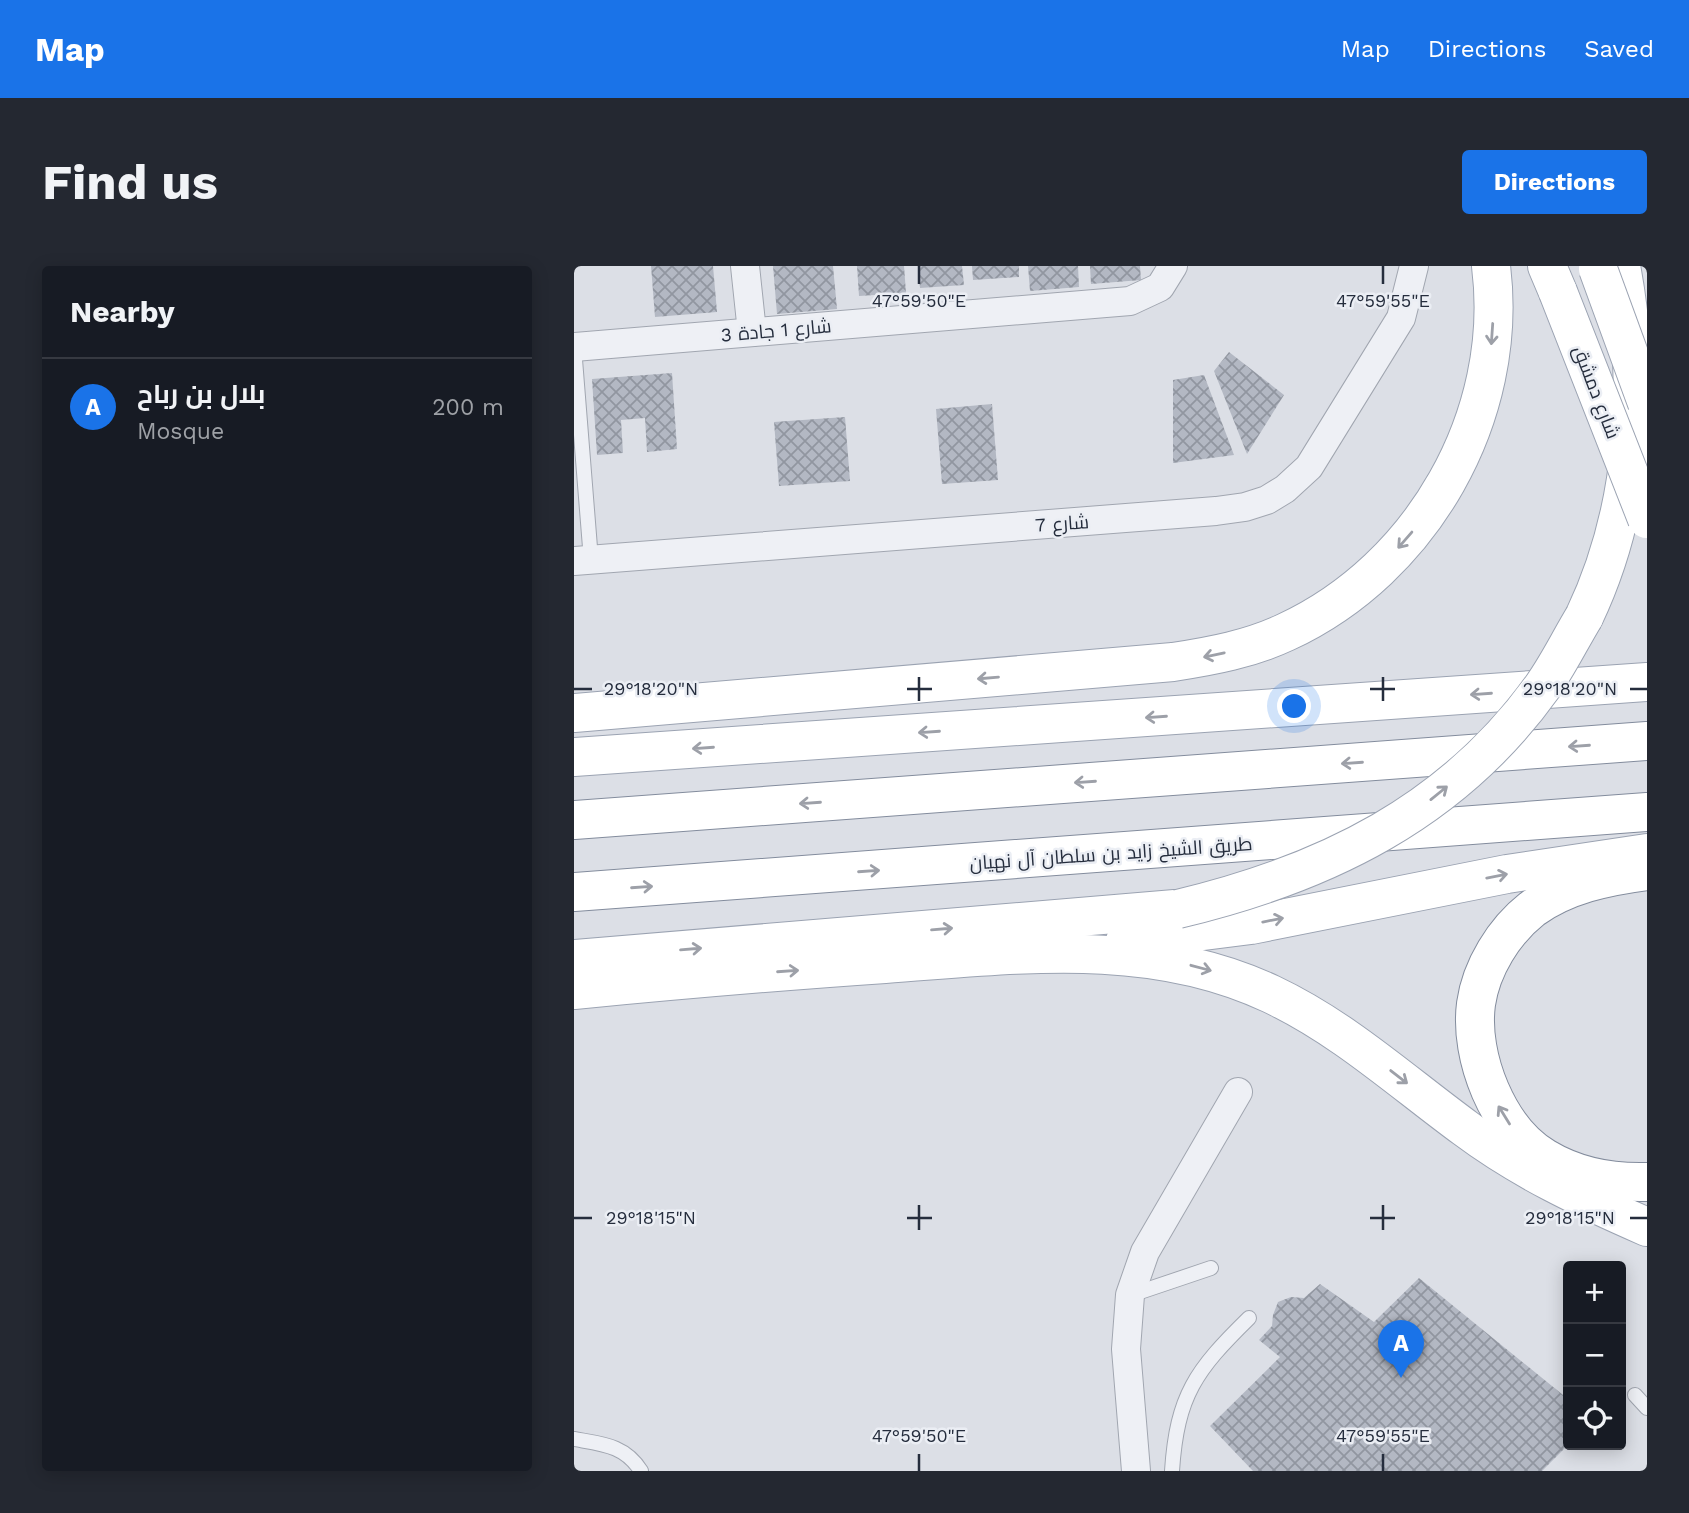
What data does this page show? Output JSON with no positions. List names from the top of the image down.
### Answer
{
  "streets": {
    "main road": ["شارع دمشق", "طريق الشيخ زايد بن سلطان آل نهيان"],
    "street": ["شارع 1 جادة 3", "شارع 7"]
  },
  "page": {
    "header": "Map",
    "nav": ["Map", "Directions", "Saved"],
    "buttons": "Directions",
    "title": "Find us",
    "heading": "Nearby",
    "list": [
      {
        "mark": "A",
        "name": "بلال بن رباح",
        "note": "Mosque",
        "value": "200 m"
      }
    ],
    "map_buttons": ["+", "−"],
    "pins": "A"
  },
  "coordinates": [
    "47°59'50\"E",
    "47°59'55\"E",
    "29°18'20\"N",
    "29°18'15\"N"
  ]
}
